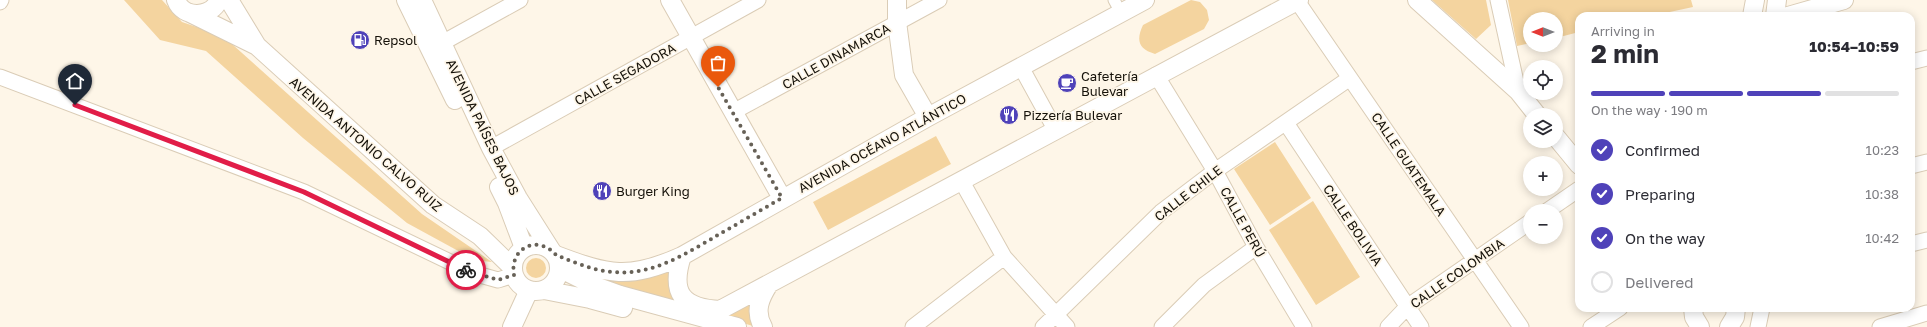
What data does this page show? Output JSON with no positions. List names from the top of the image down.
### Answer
{
  "streets": {
    "street": [
      "CALLE DINAMARCA",
      "CALLE SEGADORA",
      "AVENIDA PAÍSES BAJOS",
      "AVENIDA OCÉANO ATLÁNTICO",
      "AVENIDA ANTONIO CALVO RUIZ",
      "CALLE GUATEMALA",
      "CALLE CHILE",
      "CALLE PERÚ",
      "CALLE BOLIVIA",
      "CALLE COLOMBIA"
    ]
  },
  "crossings": [
    ["CALLE SEGADORA", "AVENIDA PAÍSES BAJOS"],
    ["AVENIDA PAÍSES BAJOS", "AVENIDA OCÉANO ATLÁNTICO"],
    ["AVENIDA PAÍSES BAJOS", "AVENIDA ANTONIO CALVO RUIZ"],
    ["AVENIDA OCÉANO ATLÁNTICO", "AVENIDA ANTONIO CALVO RUIZ"],
    ["CALLE GUATEMALA", "CALLE CHILE"],
    ["CALLE GUATEMALA", "CALLE COLOMBIA"],
    ["CALLE CHILE", "CALLE PERÚ"],
    ["CALLE CHILE", "CALLE BOLIVIA"],
    ["CALLE BOLIVIA", "CALLE COLOMBIA"]
  ],
  "places": {
    "fuel station": ["Repsol"],
    "cafe": ["Cafetería Bulevar"],
    "restaurant": ["Pizzería Bulevar", "Burger King"]
  },
  "north": "left",
  "page": {
    "map_buttons": ["+", "−"],
    "heading": ["2 min", "Arriving in", "10:54–10:59"],
    "bar": "On the way · 190 m",
    "list": [
      ["Confirmed", "10:23"],
      ["Preparing", "10:38"],
      ["On the way", "10:42"],
      "Delivered"
    ]
  }
}
